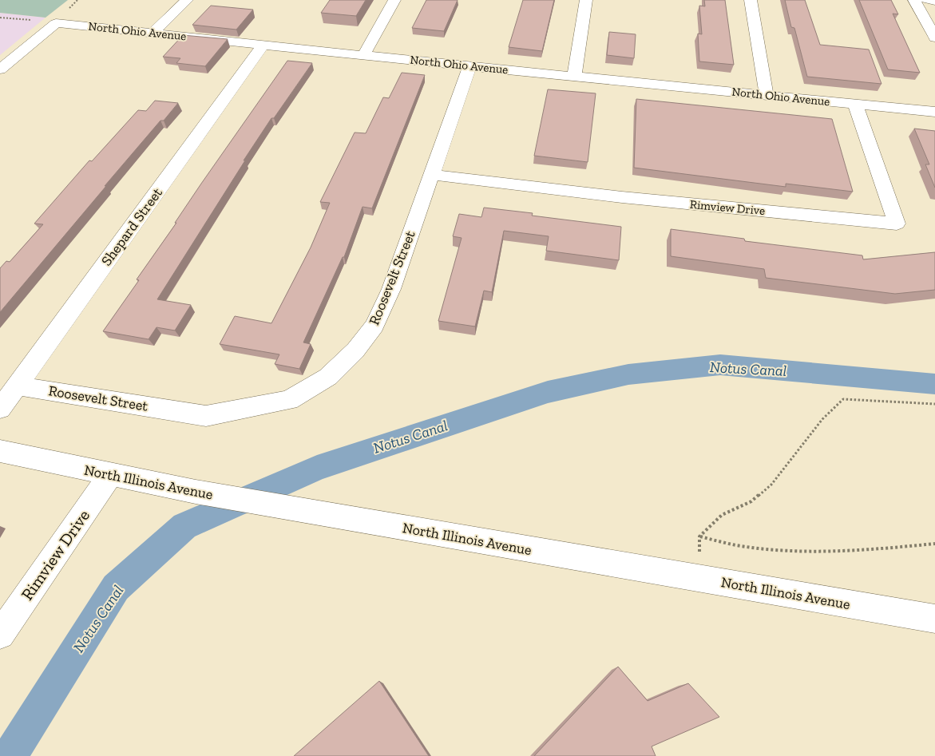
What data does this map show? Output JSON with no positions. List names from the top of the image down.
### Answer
{
  "streets": {
    "street": [
      "North Ohio Avenue",
      "Rimview Drive",
      "Shepard Street",
      "Roosevelt Street",
      "North Illinois Avenue"
    ]
  },
  "crossings": [
    ["North Ohio Avenue", "Rimview Drive"],
    ["North Ohio Avenue", "Shepard Street"],
    ["North Ohio Avenue", "Roosevelt Street"],
    ["Rimview Drive", "Roosevelt Street"],
    ["Rimview Drive", "North Illinois Avenue"],
    ["Shepard Street", "Roosevelt Street"]
  ],
  "water": ["Notus Canal"]
}
